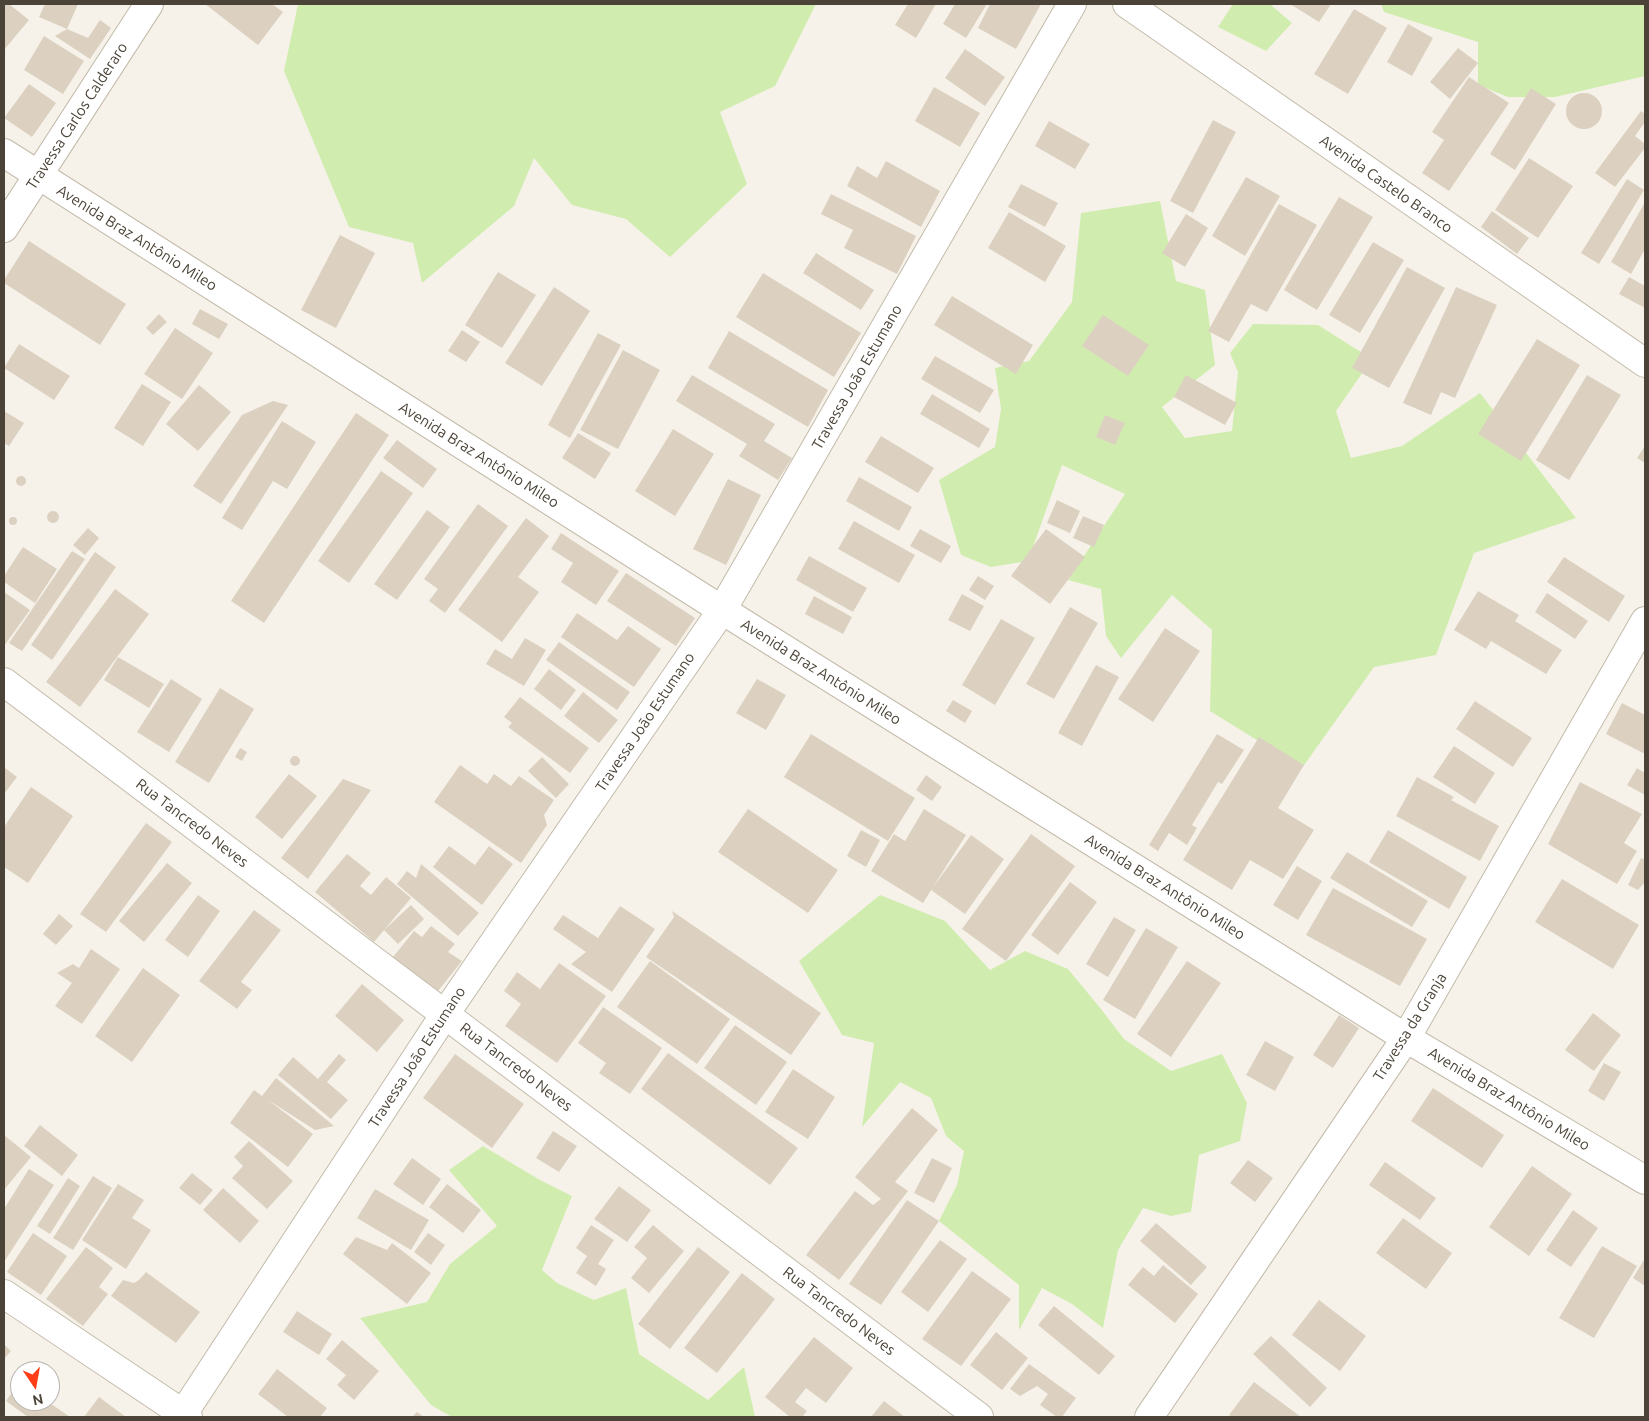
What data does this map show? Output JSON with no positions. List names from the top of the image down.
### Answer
{
  "streets": {
    "street": [
      "Travessa Carlos Calderaro",
      "Avenida Castelo Branco",
      "Avenida Braz Antônio Mileo",
      "Travessa João Estumano",
      "Rua Tancredo Neves",
      "Travessa da Granja"
    ]
  },
  "crossings": [
    ["Travessa Carlos Calderaro", "Avenida Braz Antônio Mileo"],
    ["Avenida Braz Antônio Mileo", "Travessa João Estumano"],
    ["Avenida Braz Antônio Mileo", "Travessa da Granja"],
    ["Travessa João Estumano", "Rua Tancredo Neves"]
  ],
  "north": "bottom"
}
